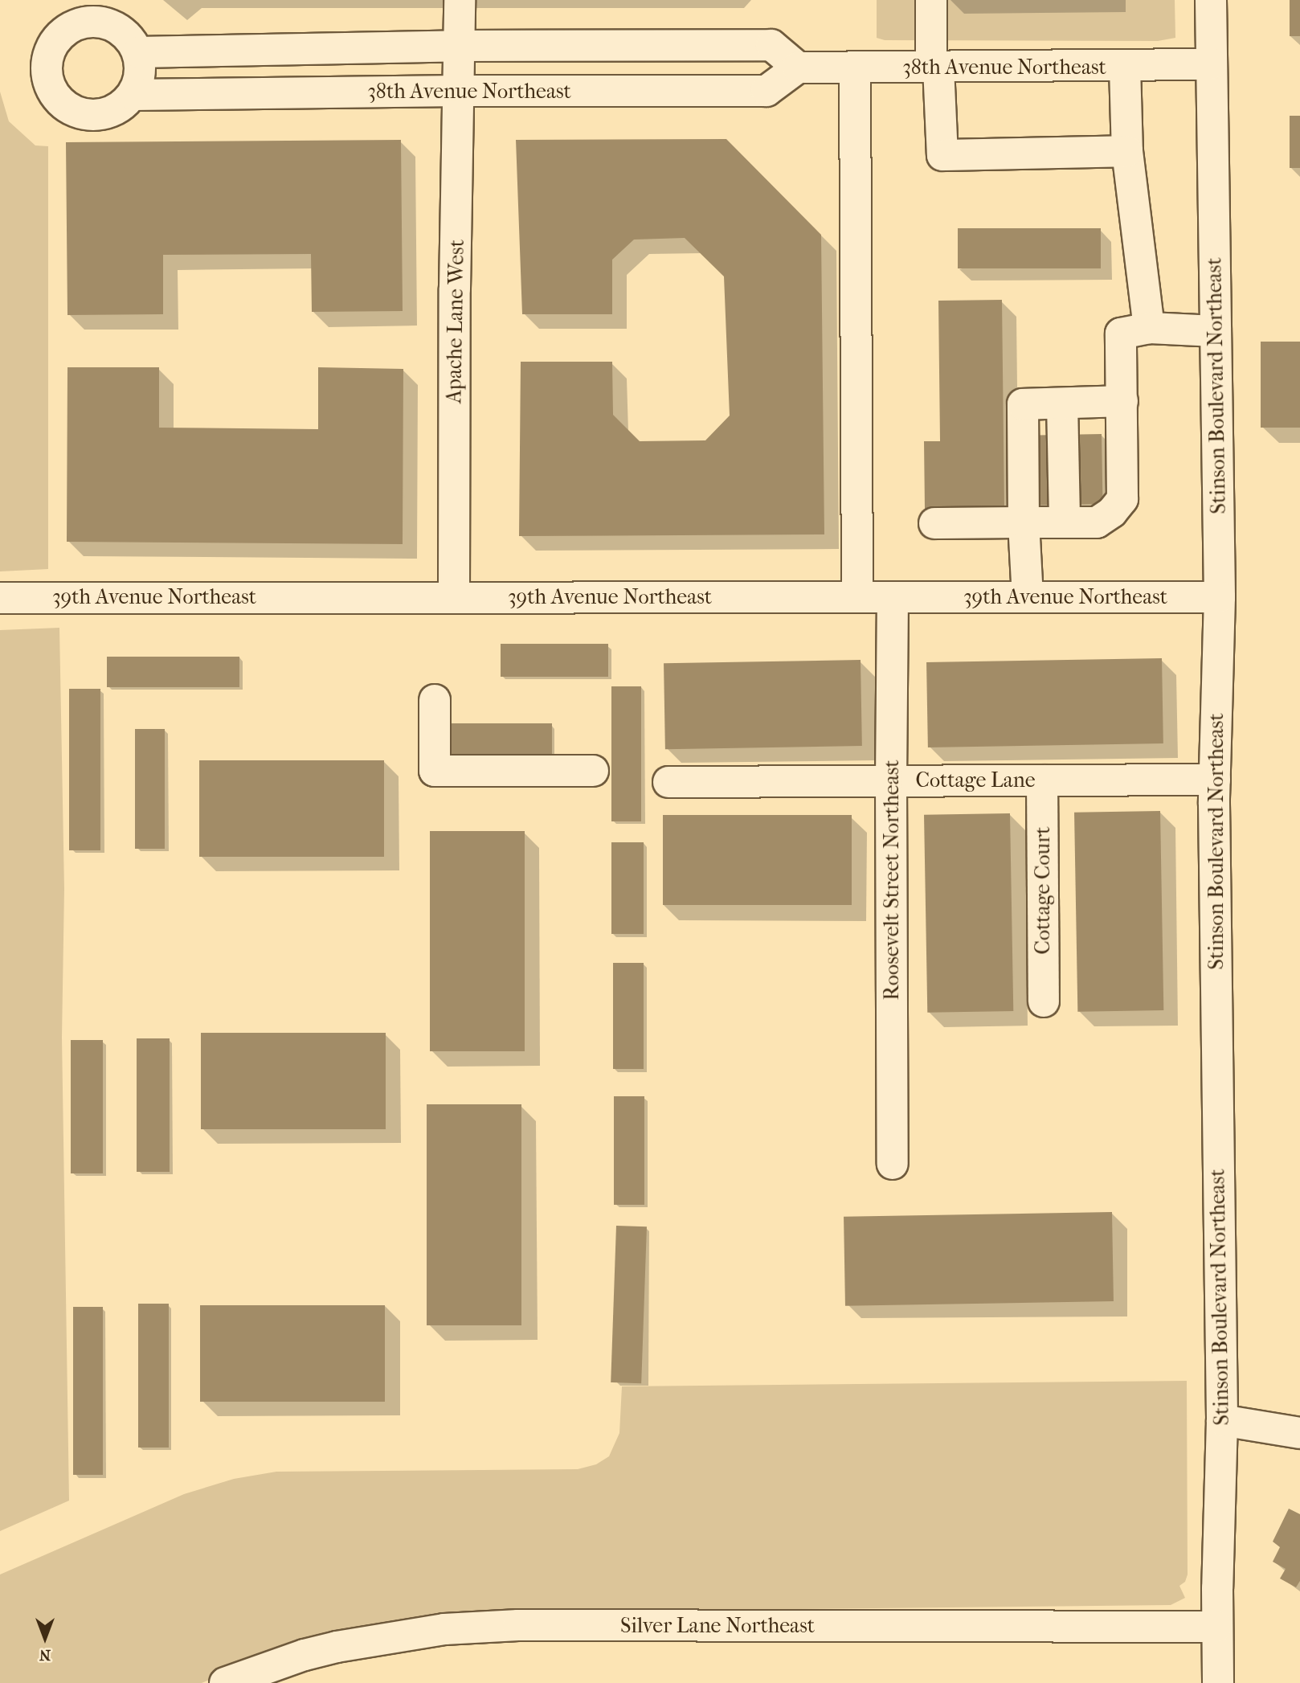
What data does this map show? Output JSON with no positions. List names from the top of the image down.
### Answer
{
  "streets": {
    "street": [
      "38th Avenue Northeast",
      "Apache Lane West",
      "Stinson Boulevard Northeast",
      "39th Avenue Northeast",
      "Cottage Lane",
      "Roosevelt Street Northeast",
      "Cottage Court",
      "Silver Lane Northeast"
    ]
  },
  "crossings": [
    ["38th Avenue Northeast", "Apache Lane West"],
    ["38th Avenue Northeast", "Stinson Boulevard Northeast"],
    ["Apache Lane West", "39th Avenue Northeast"],
    ["Stinson Boulevard Northeast", "39th Avenue Northeast"],
    ["Stinson Boulevard Northeast", "Cottage Lane"],
    ["Stinson Boulevard Northeast", "Silver Lane Northeast"],
    ["39th Avenue Northeast", "Roosevelt Street Northeast"],
    ["Cottage Lane", "Roosevelt Street Northeast"],
    ["Cottage Lane", "Cottage Court"]
  ],
  "north": "bottom"
}
